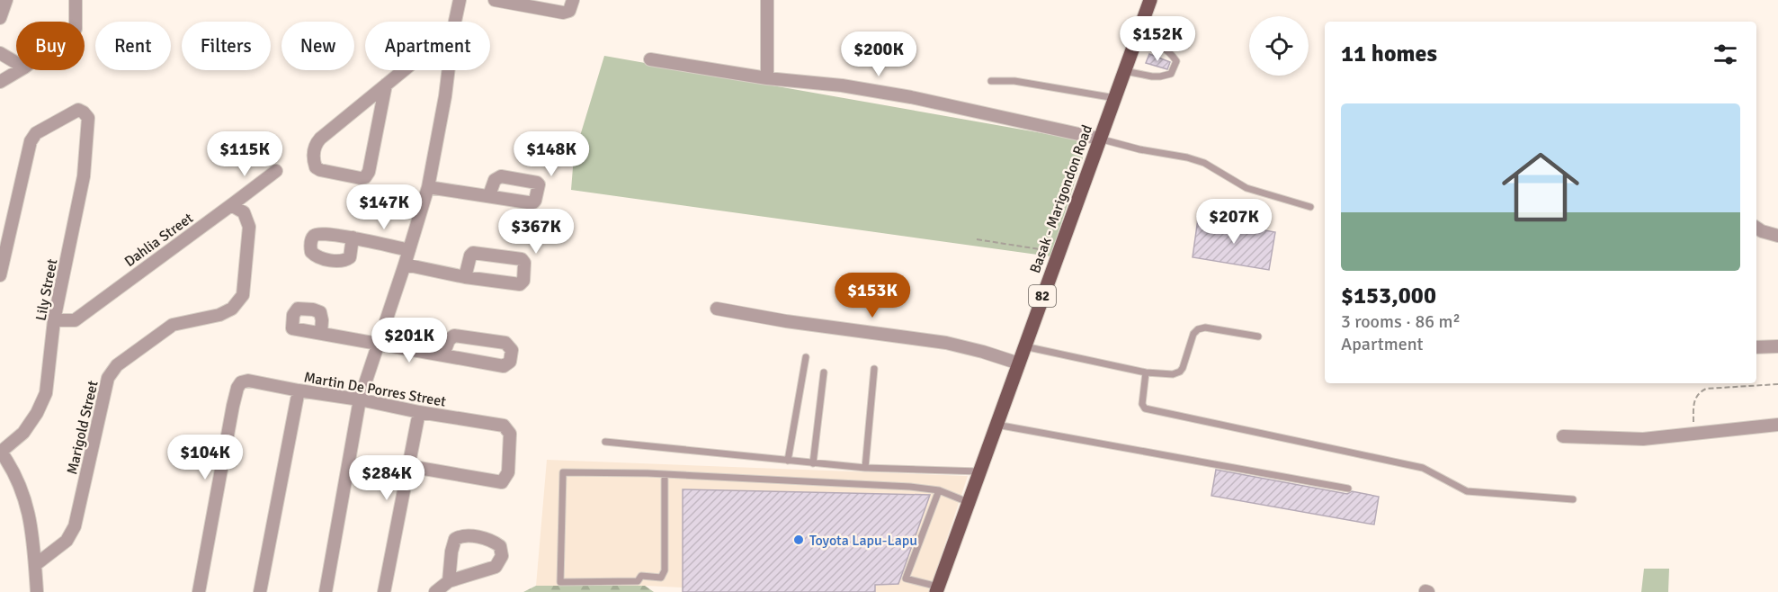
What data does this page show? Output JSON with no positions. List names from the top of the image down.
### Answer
{
  "streets": {
    "main road": ["Basak - Marigondon Road", "82"],
    "street": [
      "Dahlia Street",
      "Lily Street",
      "Martin De Porres Street",
      "Marigold Street"
    ]
  },
  "crossings": [
    ["Dahlia Street", "Lily Street"],
    ["Dahlia Street", "Marigold Street"]
  ],
  "places": ["Toyota Lapu-Lapu"],
  "page": {
    "price": [
      "$152K",
      "$200K",
      "$115K",
      "$148K",
      "$147K",
      "$207K",
      "$367K",
      "$153K",
      "$201K",
      "$104K",
      "$284K"
    ],
    "chip": [
      "Buy",
      "Rent",
      "Filters",
      "New",
      "Apartment"
    ],
    "heading": "11 homes",
    "list": [
      {
        "name": "$153,000",
        "note": "3 rooms · 86 m² · Apartment"
      }
    ]
  }
}
